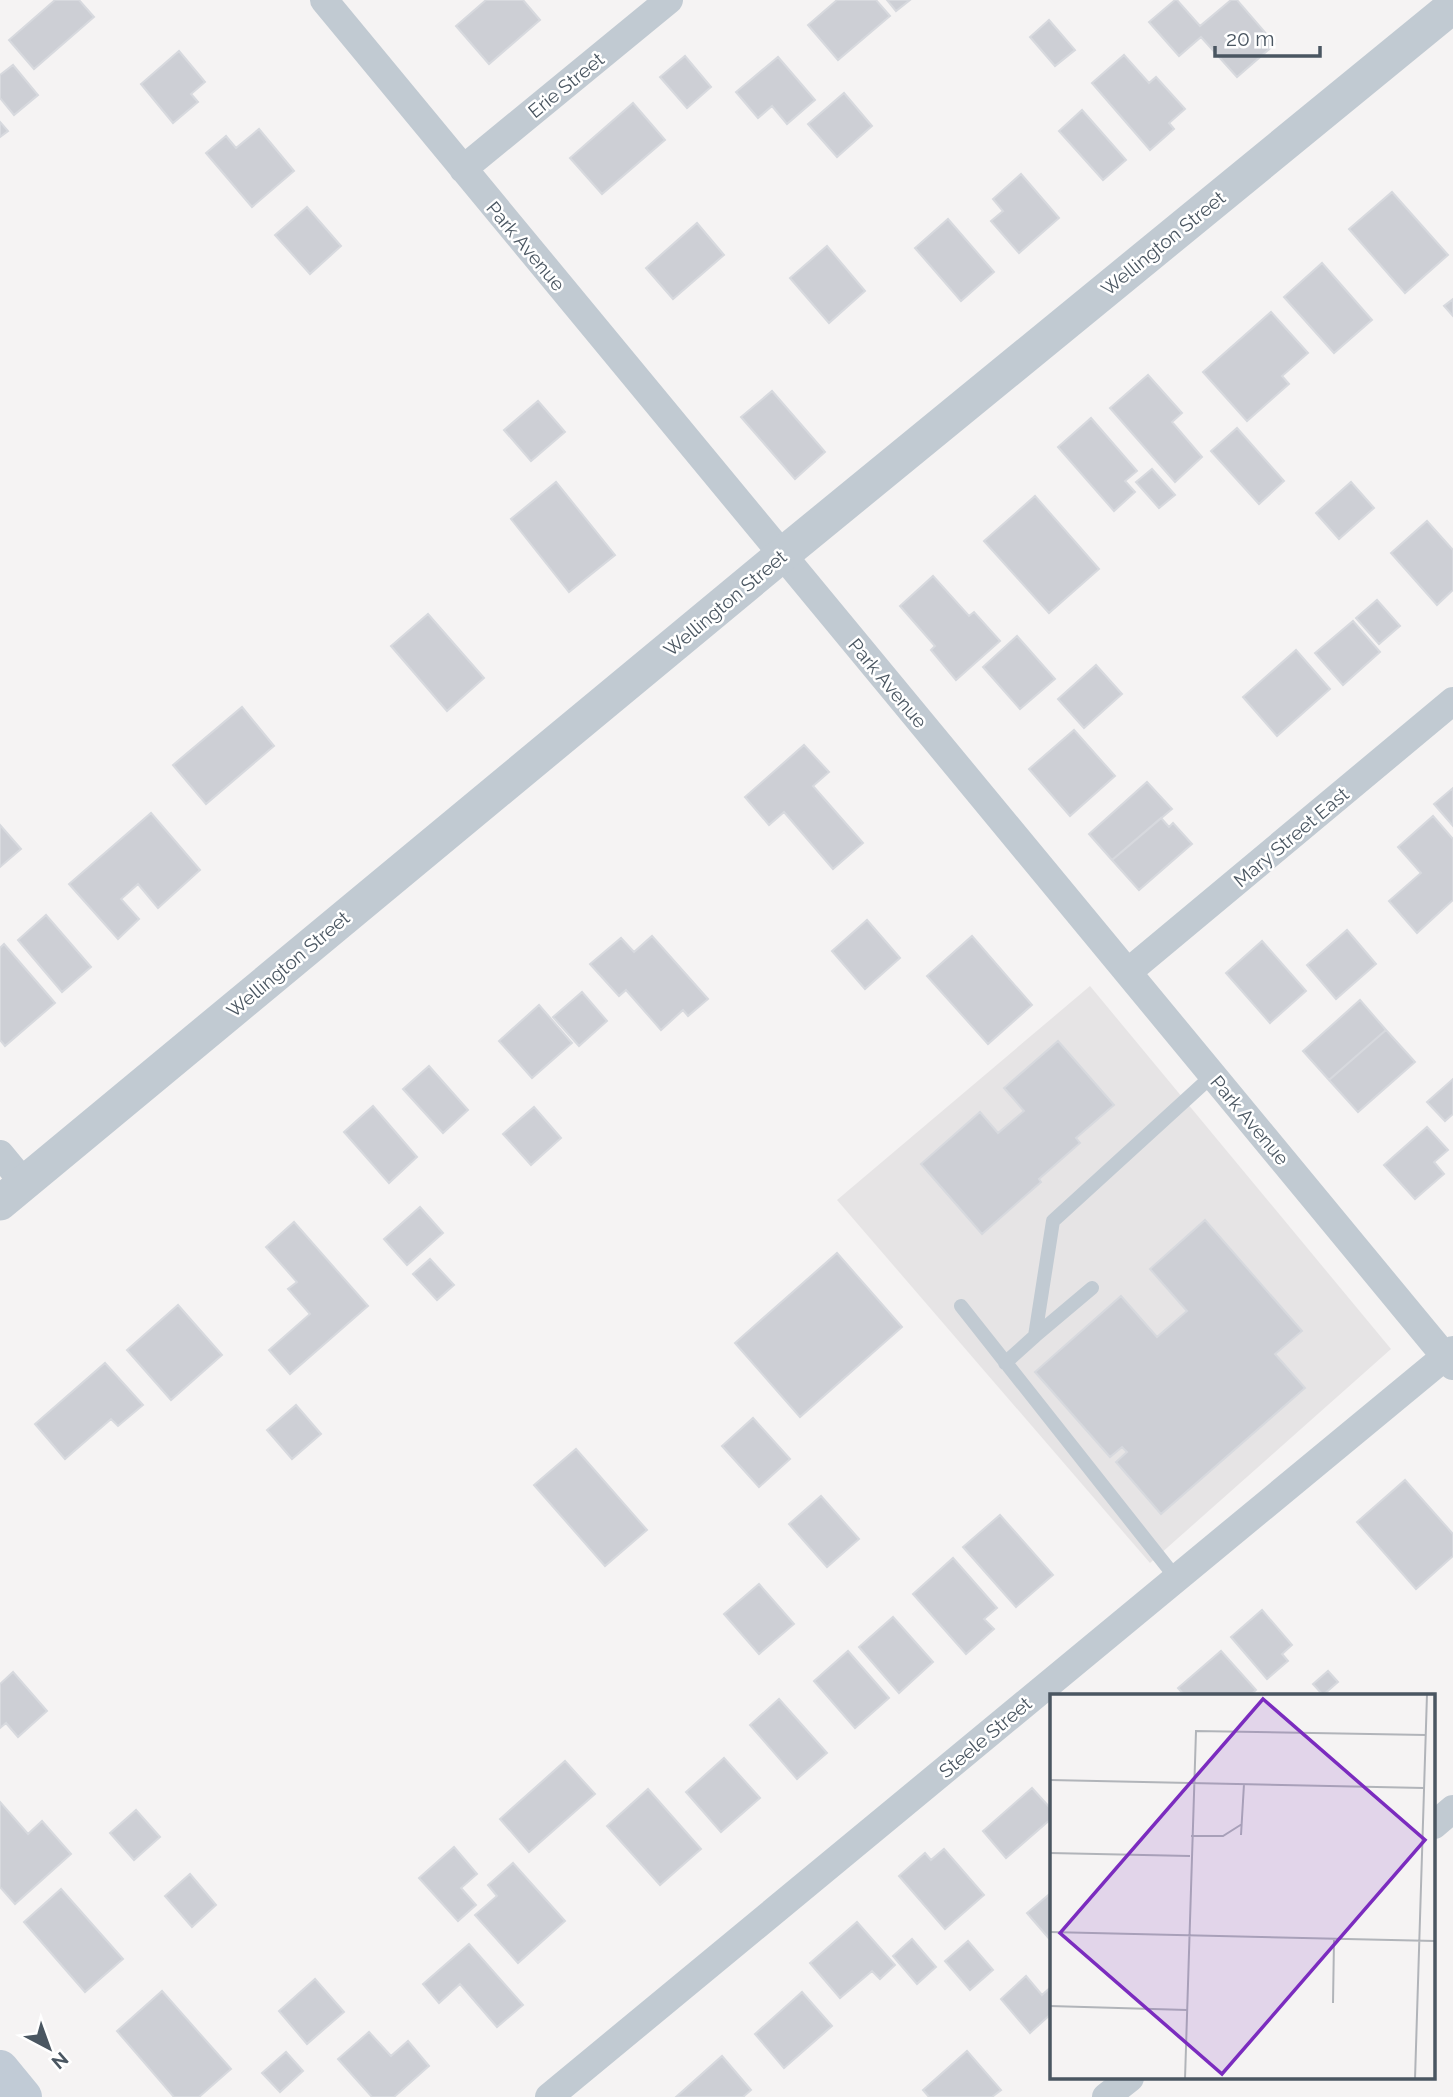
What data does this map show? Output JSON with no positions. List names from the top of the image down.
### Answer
{
  "streets": {
    "street": [
      "Erie Street",
      "Wellington Street",
      "Park Avenue",
      "Mary Street East",
      "Steele Street"
    ]
  },
  "crossings": [
    ["Erie Street", "Park Avenue"],
    ["Wellington Street", "Park Avenue"],
    ["Park Avenue", "Mary Street East"],
    ["Park Avenue", "Steele Street"]
  ],
  "scale_bar": "20 m",
  "north": "bottom right"
}
